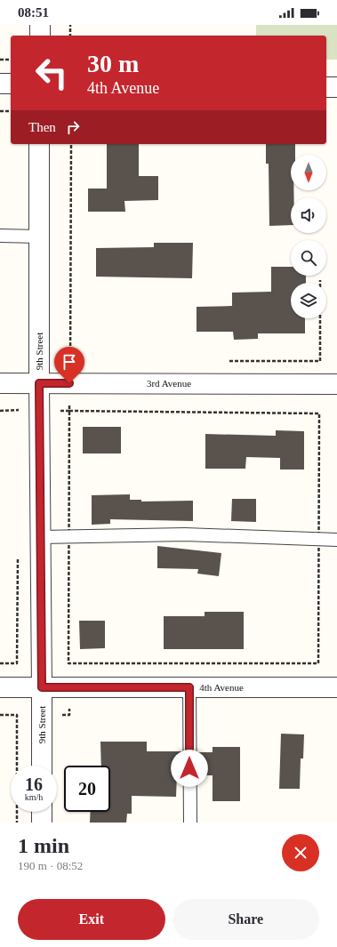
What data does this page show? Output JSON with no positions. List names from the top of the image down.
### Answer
{
  "streets": {
    "street": ["9th Street", "3rd Avenue", "4th Avenue"]
  },
  "crossings": [
    ["9th Street", "3rd Avenue"],
    ["9th Street", "4th Avenue"]
  ],
  "north": "bottom",
  "page": {
    "status": "08:51",
    "turn": ["30 m", "4th Avenue"],
    "then": "Then",
    "speed": "16 km/h",
    "limit": "20",
    "heading": ["1 min", "190 m · 08:52"],
    "buttons": ["Exit", "Share"]
  }
}
